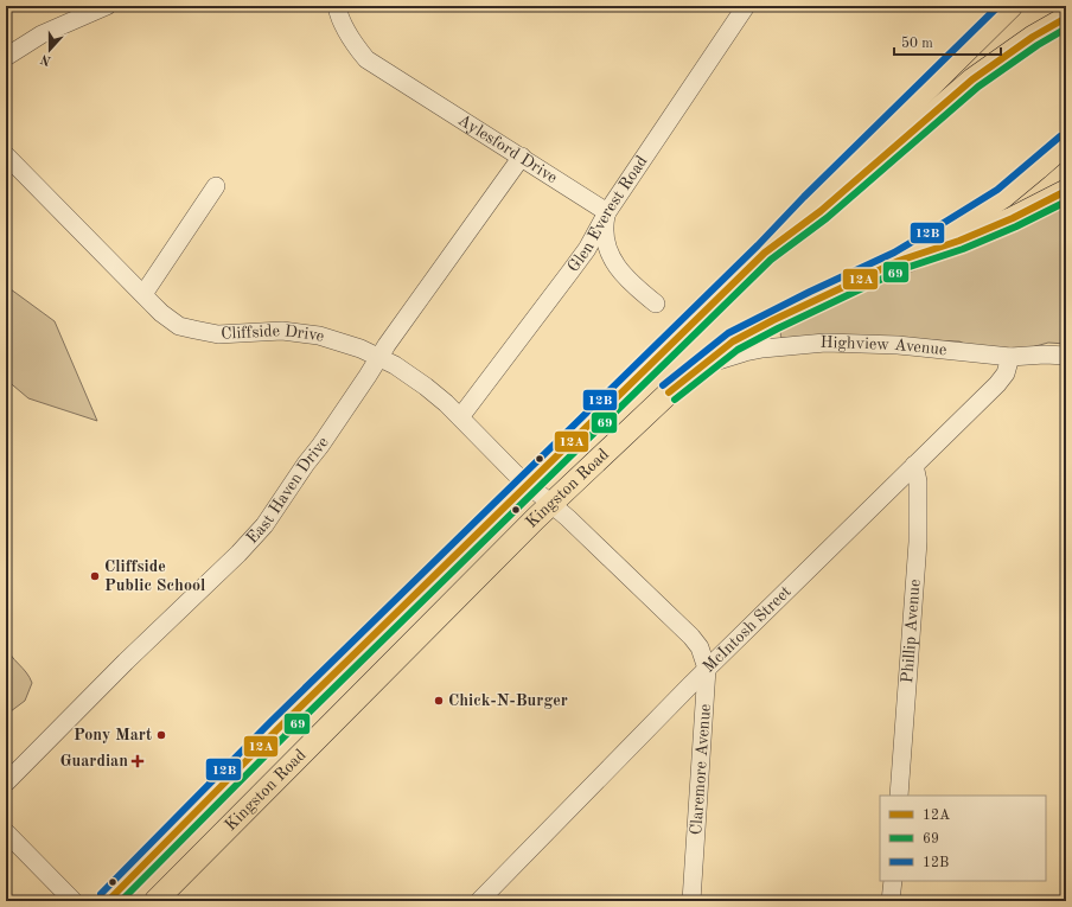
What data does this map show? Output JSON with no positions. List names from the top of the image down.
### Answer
{
  "streets": {
    "main road": ["Kingston Road"],
    "street": [
      "Aylesford Drive",
      "Glen Everest Road",
      "Cliffside Drive",
      "Highview Avenue",
      "East Haven Drive",
      "McIntosh Street",
      "Phillip Avenue",
      "Claremore Avenue"
    ]
  },
  "crossings": [
    ["Aylesford Drive", "Glen Everest Road"],
    ["Aylesford Drive", "East Haven Drive"],
    ["Glen Everest Road", "Cliffside Drive"],
    ["Cliffside Drive", "Kingston Road"],
    ["Cliffside Drive", "East Haven Drive"],
    ["Cliffside Drive", "Claremore Avenue"],
    ["Highview Avenue", "Kingston Road"],
    ["Highview Avenue", "McIntosh Street"],
    ["Kingston Road", "Claremore Avenue"],
    ["McIntosh Street", "Phillip Avenue"],
    ["McIntosh Street", "Claremore Avenue"]
  ],
  "places": {
    "other": ["Cliffside Public School", "Chick-N-Burger", "Pony Mart"],
    "health": ["Guardian"]
  },
  "lines": ["transit line 12B", "transit line 12A", "transit line 69"],
  "legend": ["12A", "69", "12B"],
  "scale_bar": "50 m",
  "north": "bottom"
}
